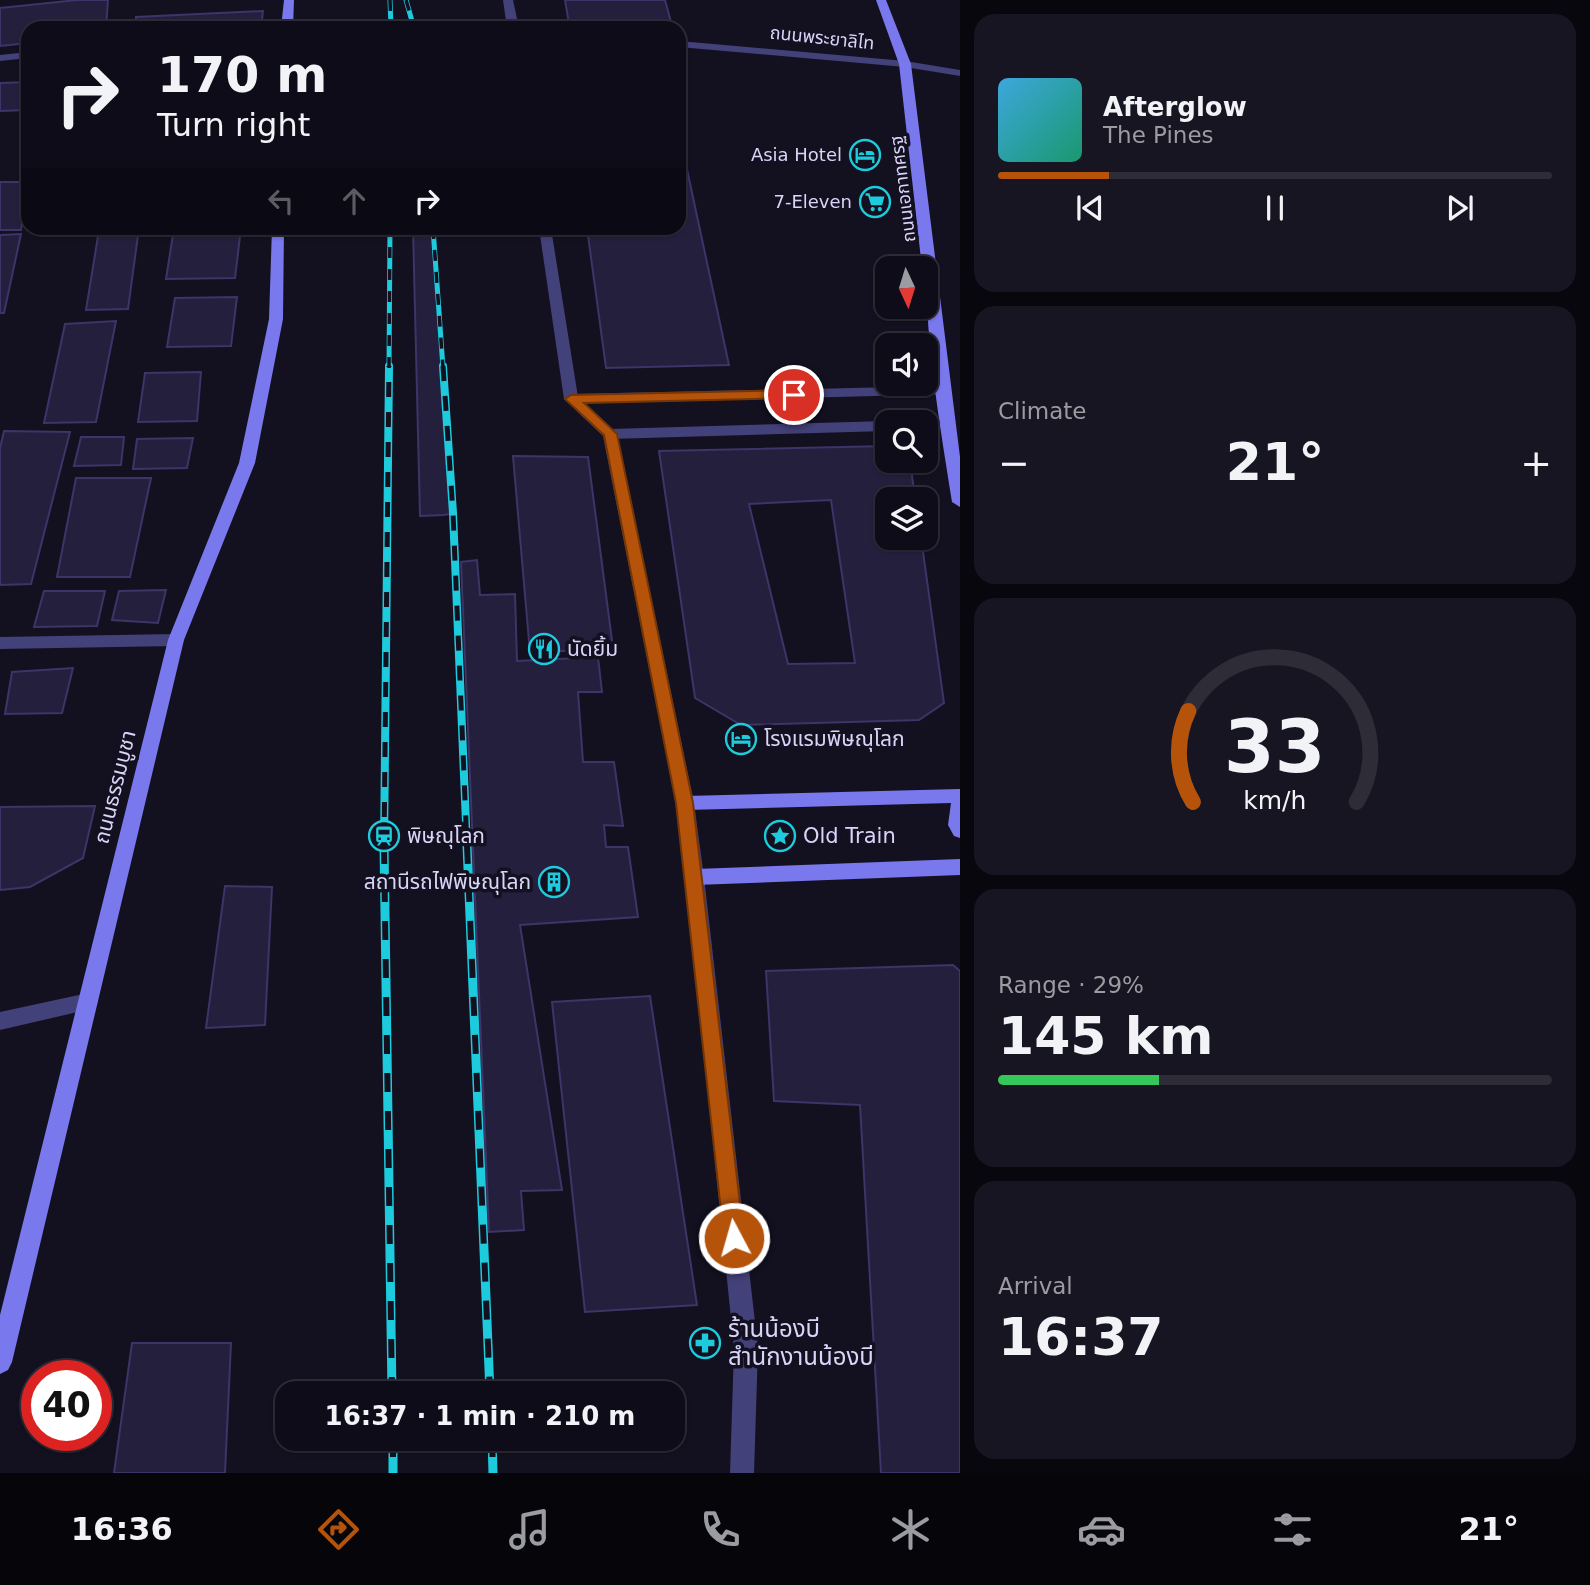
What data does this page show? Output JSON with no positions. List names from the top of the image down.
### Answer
{
  "streets": {
    "main road": ["ถนนเอกาทศรฐ", "ถนนธรรมบูชา"],
    "street": ["ถนนพระยาลิไท"]
  },
  "crossings": [
    ["ถนนพระยาลิไท", "ถนนเอกาทศรฐ"]
  ],
  "places": {
    "hotel": ["Asia Hotel", "โรงแรมพิษณุโลก"],
    "supermarket": ["7-Eleven"],
    "restaurant": ["นัดยิ้ม"],
    "station": ["พิษณุโลก"],
    "place": ["Old Train"],
    "building": ["สถานีรถไฟพิษณุโลก"],
    "pharmacy": ["ร้านน้องบี สำนักงานน้องบี"]
  },
  "north": "bottom",
  "page": {
    "turn": ["170 m", "Turn right"],
    "song": ["Afterglow", "The Pines"],
    "tile": [
      "Climate",
      ["Range · 29%", "145 km"],
      ["Arrival", "16:37"]
    ],
    "heat": ["−", "21°", "+"],
    "limit": "40",
    "trip": "16:37 · 1 min · 210 m",
    "tabs": ["16:36", "21°"],
    "gauge": ["33", "km/h"]
  }
}
